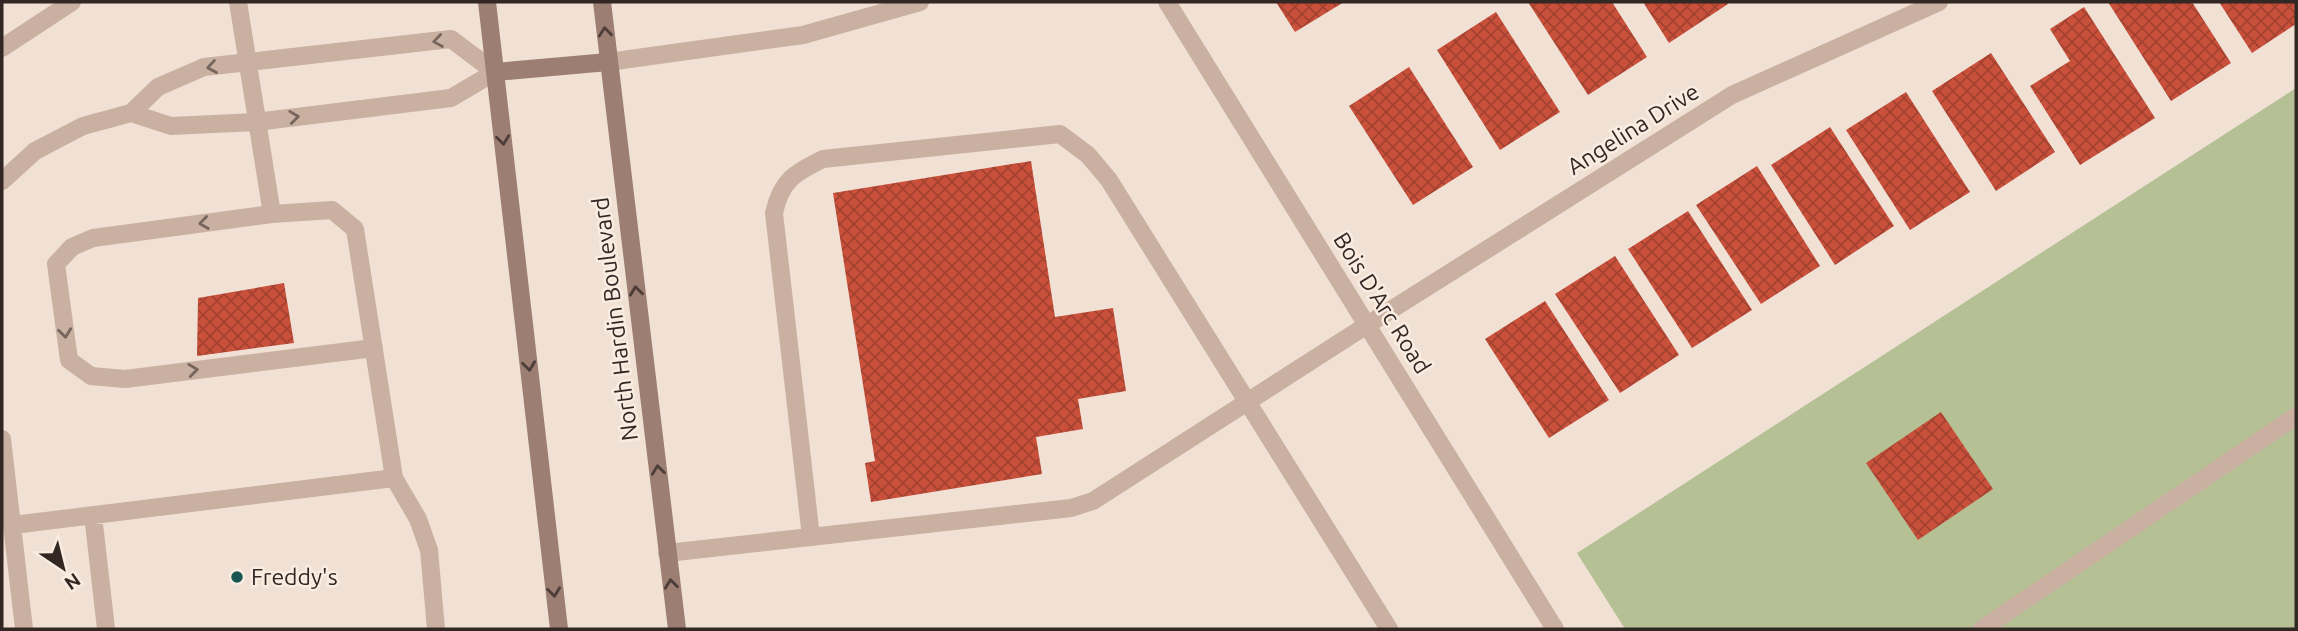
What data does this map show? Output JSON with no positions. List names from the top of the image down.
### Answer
{
  "streets": {
    "main road": ["North Hardin Boulevard"],
    "street": ["Angelina Drive", "Bois D'Arc Road"]
  },
  "crossings": [
    ["Angelina Drive", "Bois D'Arc Road"],
    ["Angelina Drive", "North Hardin Boulevard"]
  ],
  "places": ["Freddy's"],
  "north": "bottom right"
}
